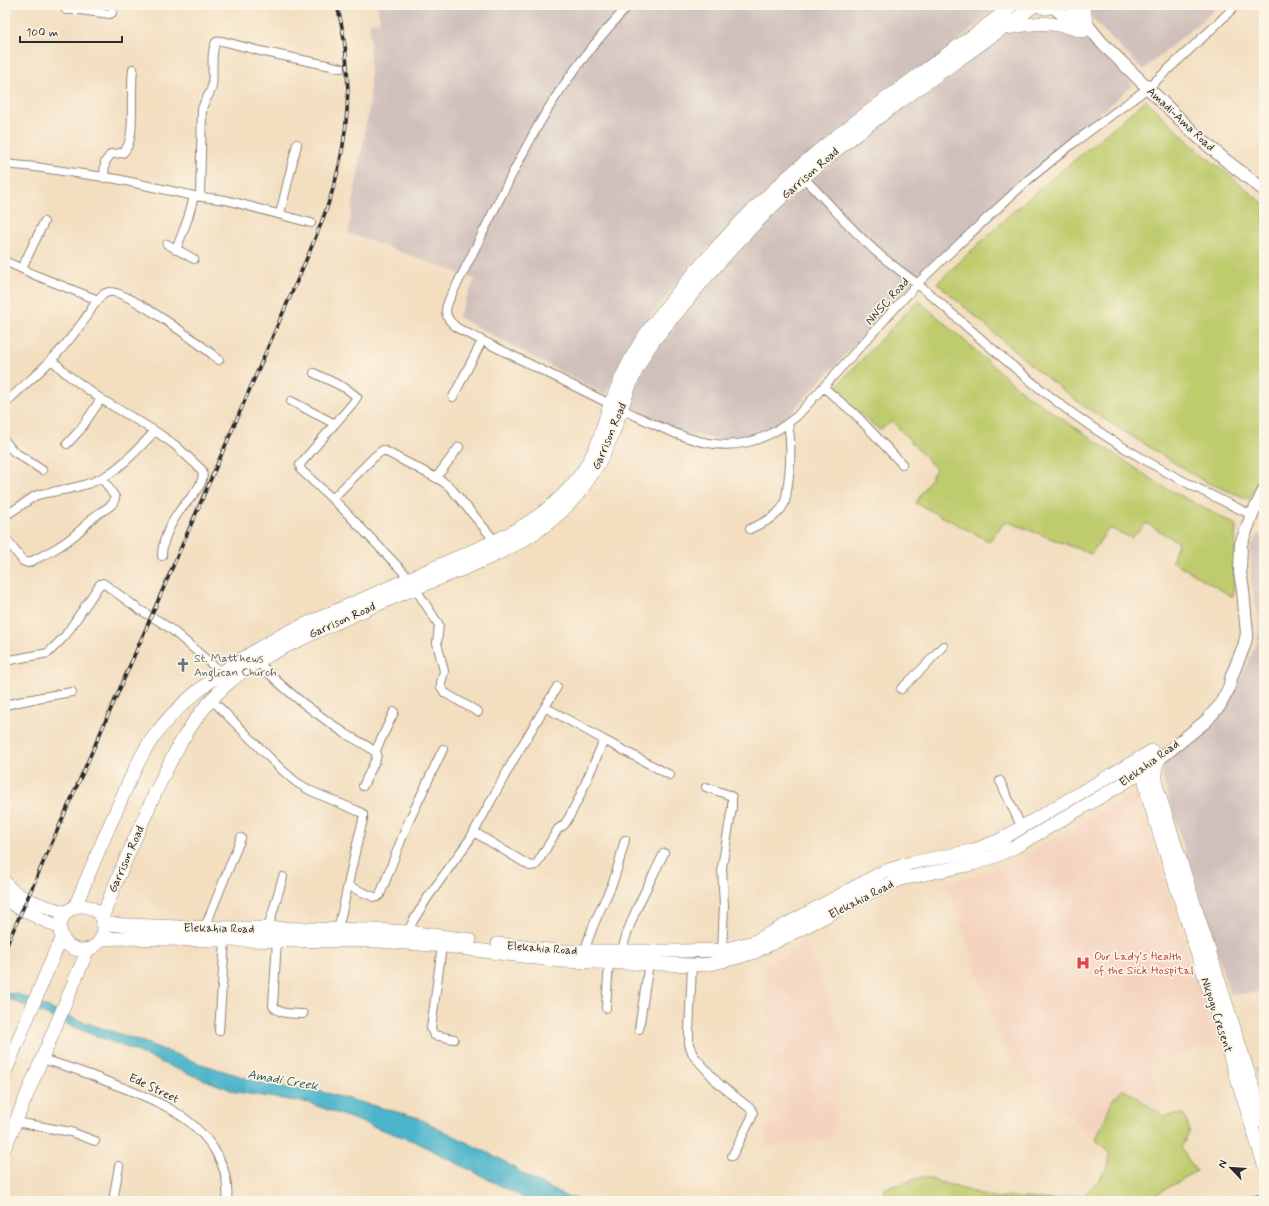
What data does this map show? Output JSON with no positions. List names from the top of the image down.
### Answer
{
  "streets": {
    "main road": ["Garrison Road", "Elekahia Road", "Nkpogu Cresent"],
    "street": ["Amadi-Ama Road", "NNSC Road", "Ede Street"]
  },
  "crossings": [
    ["Amadi-Ama Road", "NNSC Road"],
    ["Garrison Road", "NNSC Road"],
    ["Garrison Road", "Elekahia Road"],
    ["Elekahia Road", "Nkpogu Cresent"]
  ],
  "water": ["Amadi Creek"],
  "places": {
    "church": ["St. Matthews Anglican Church"],
    "hospital": ["Our Lady's Health of the Sick Hospital"]
  },
  "scale_bar": "100 m",
  "north": "top left"
}
